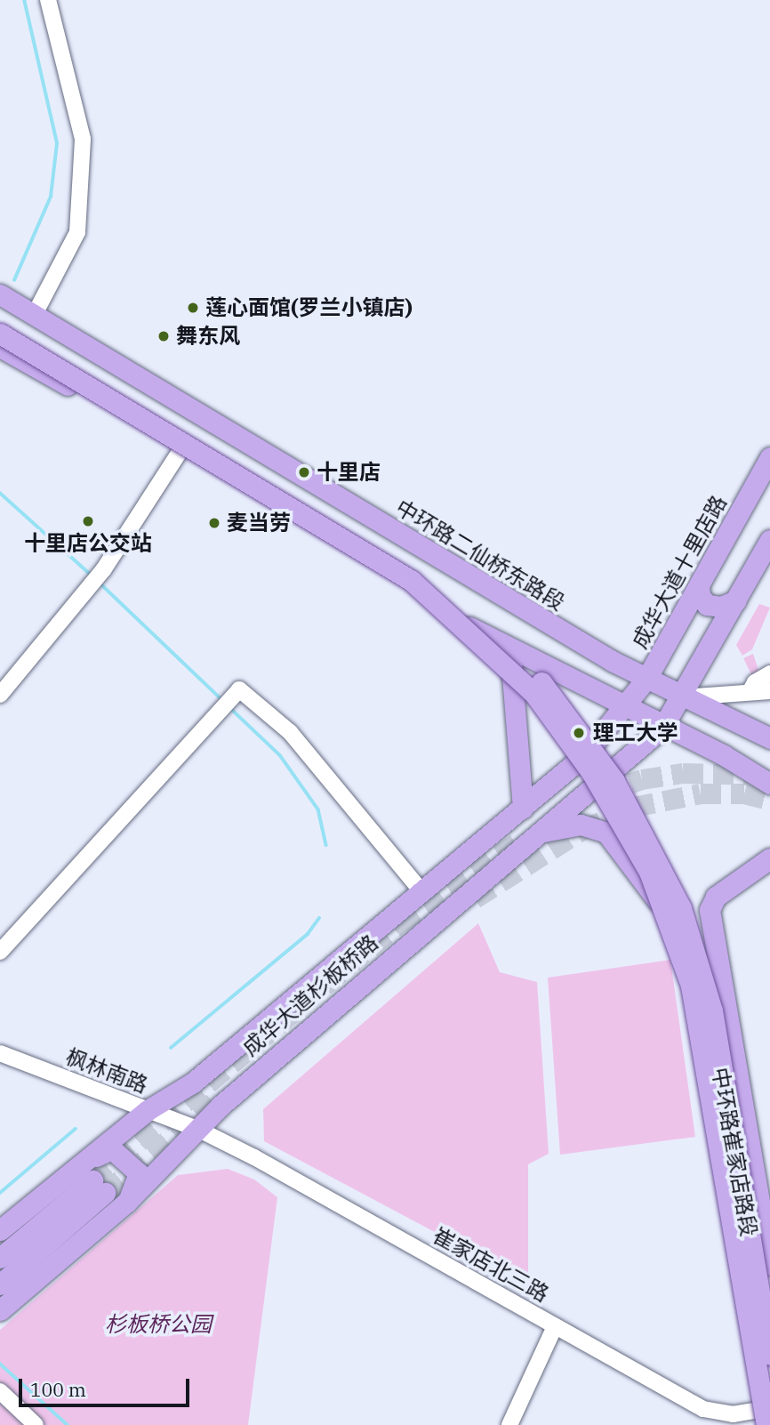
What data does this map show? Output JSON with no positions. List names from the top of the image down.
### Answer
{
  "streets": {
    "main road": [
      "中环路二仙桥东路段",
      "成华大道十里店路",
      "成华大道杉板桥路",
      "中环路崔家店路段"
    ],
    "street": ["枫林南路", "崔家店北三路"]
  },
  "crossings": [
    ["中环路二仙桥东路段", "成华大道十里店路"],
    ["成华大道十里店路", "成华大道杉板桥路"],
    ["成华大道杉板桥路", "枫林南路"],
    ["成华大道杉板桥路", "中环路崔家店路段"],
    ["成华大道杉板桥路", "崔家店北三路"],
    ["枫林南路", "崔家店北三路"],
    ["中环路崔家店路段", "崔家店北三路"]
  ],
  "parks": ["杉板桥公园"],
  "places": [
    "莲心面馆(罗兰小镇店)",
    "舞东风",
    "十里店",
    "十里店公交站",
    "麦当劳",
    "理工大学"
  ],
  "scale_bar": "100 m"
}
